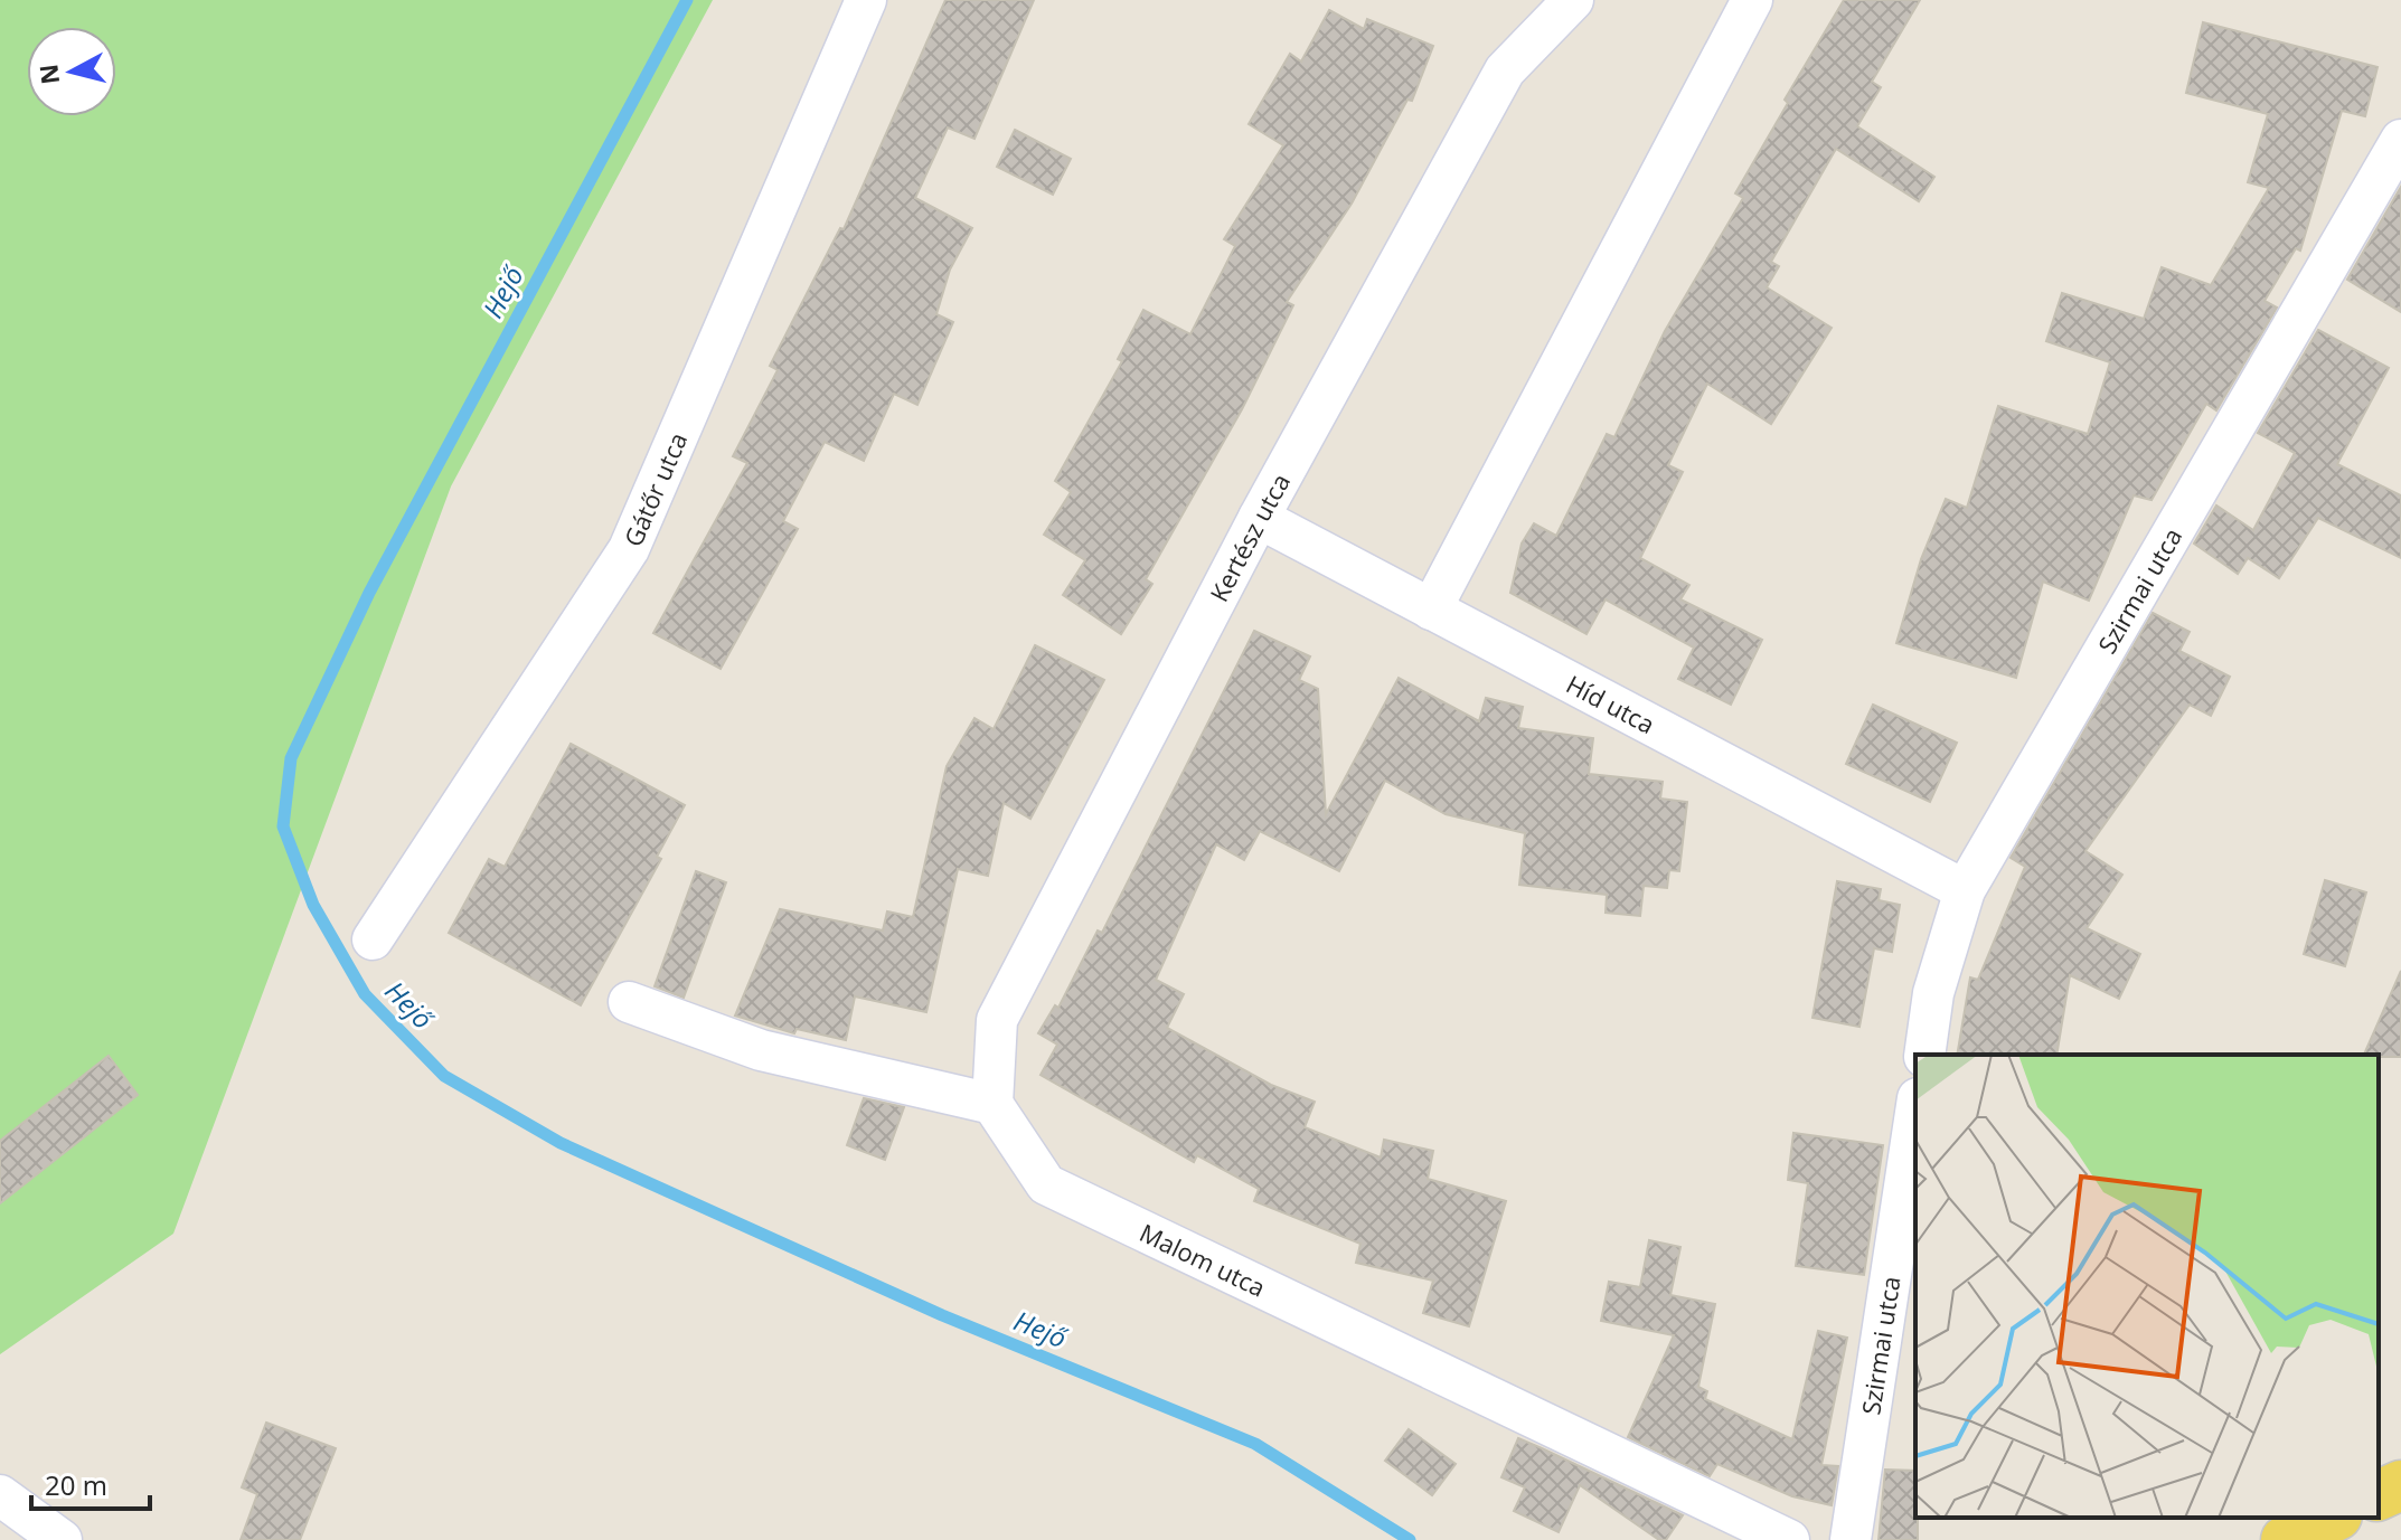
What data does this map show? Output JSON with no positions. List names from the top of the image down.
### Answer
{
  "streets": {
    "street": [
      "Gátőr utca",
      "Kertész utca",
      "Szirmai utca",
      "Híd utca",
      "Malom utca"
    ]
  },
  "crossings": [
    ["Kertész utca", "Híd utca"],
    ["Kertész utca", "Malom utca"],
    ["Szirmai utca", "Híd utca"]
  ],
  "water": ["Hejő"],
  "scale_bar": "20 m",
  "north": "left"
}
